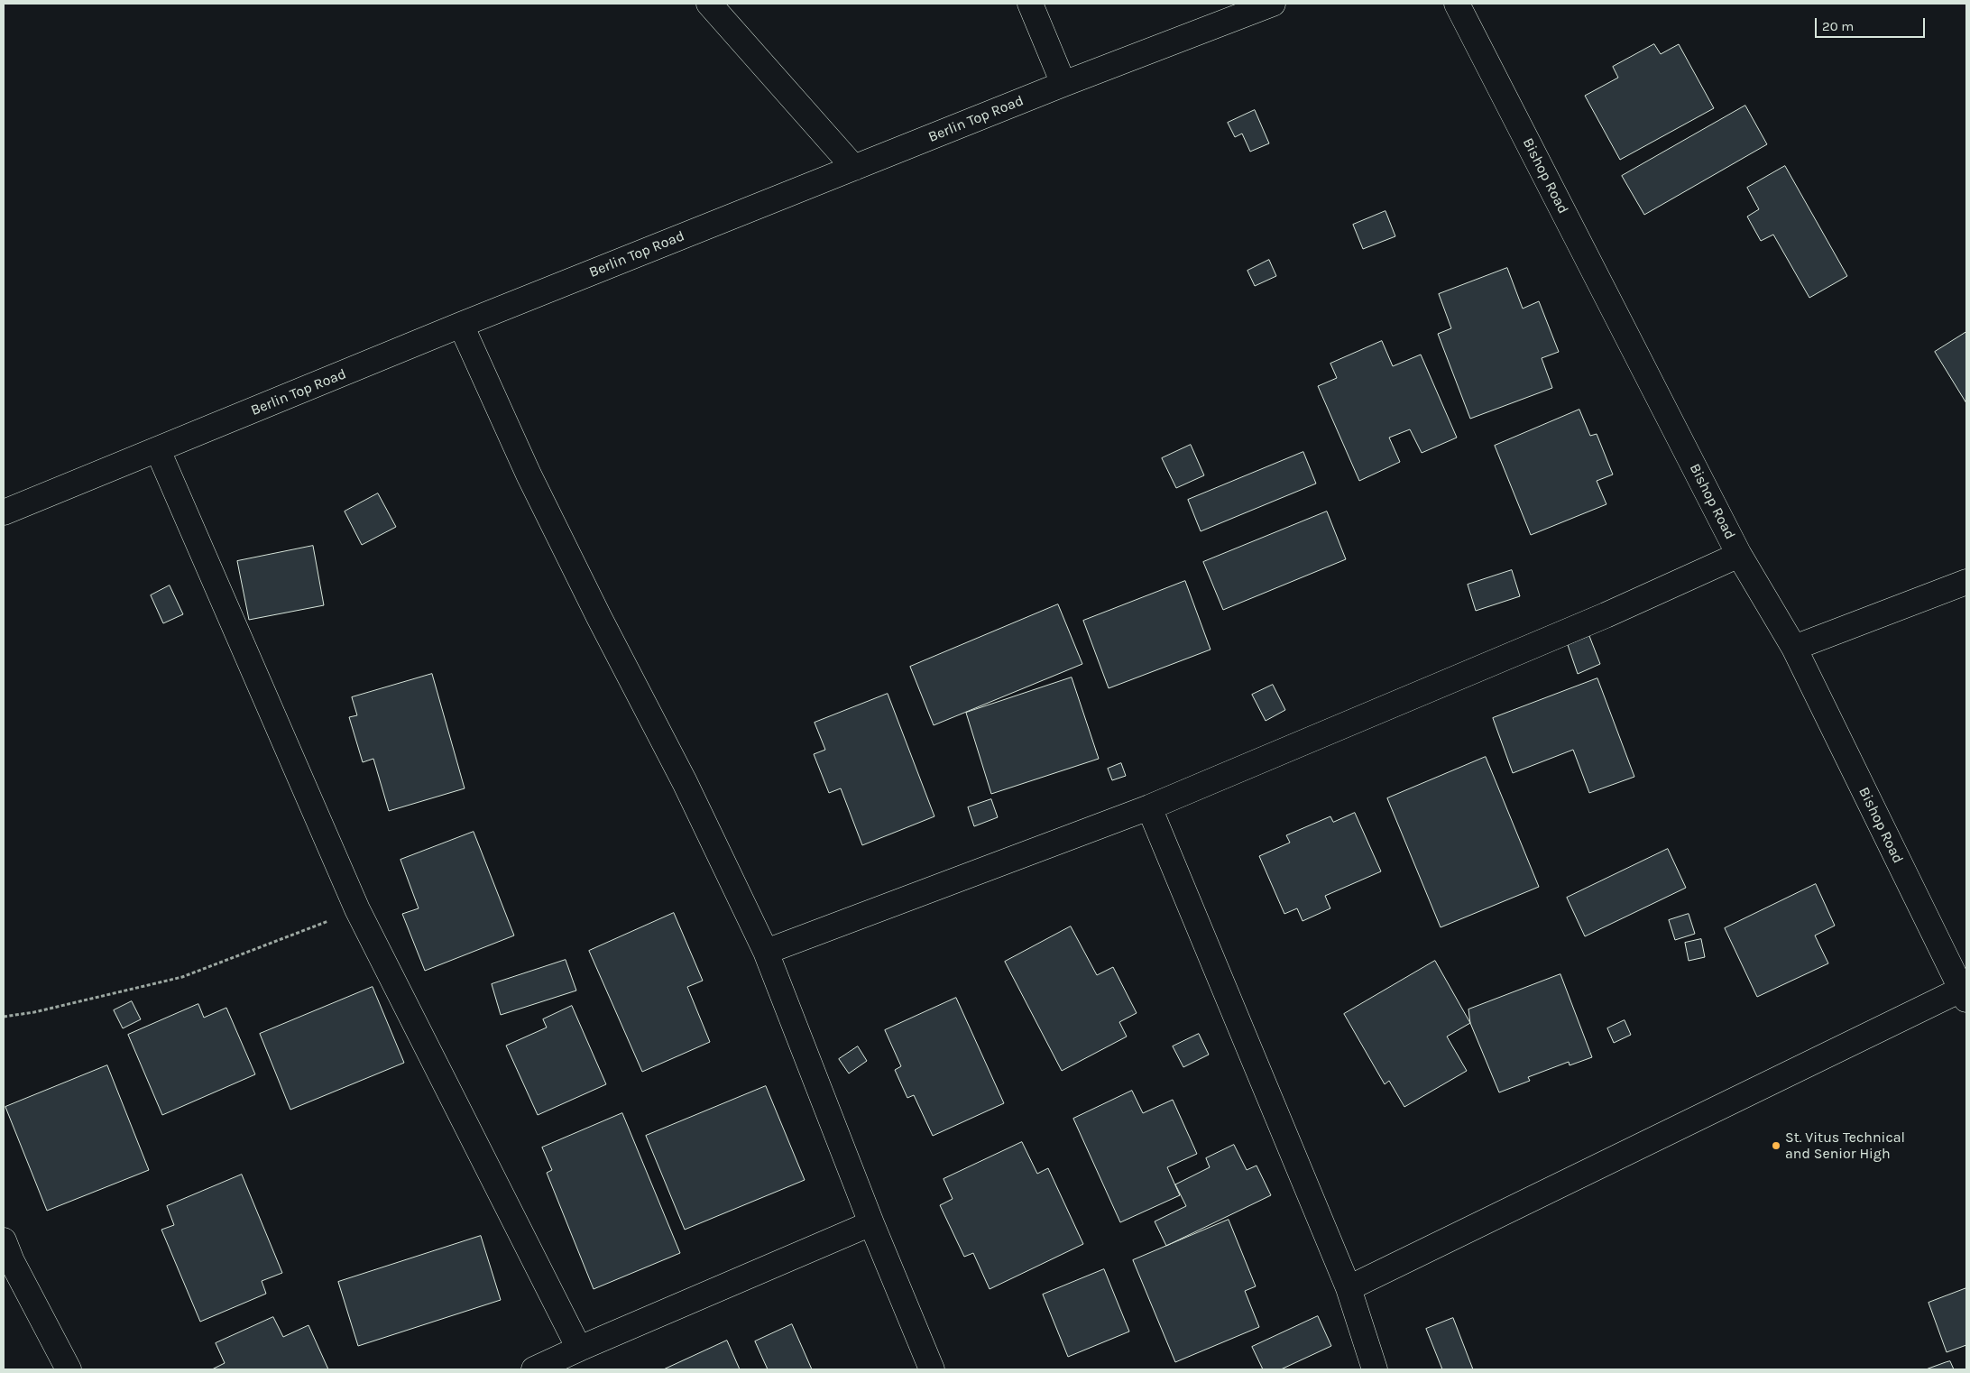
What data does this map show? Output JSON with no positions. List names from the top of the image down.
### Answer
{
  "streets": {
    "street": ["Berlin Top Road", "Bishop Road"]
  },
  "places": ["St. Vitus Technical and Senior High"],
  "scale_bar": "20 m"
}
